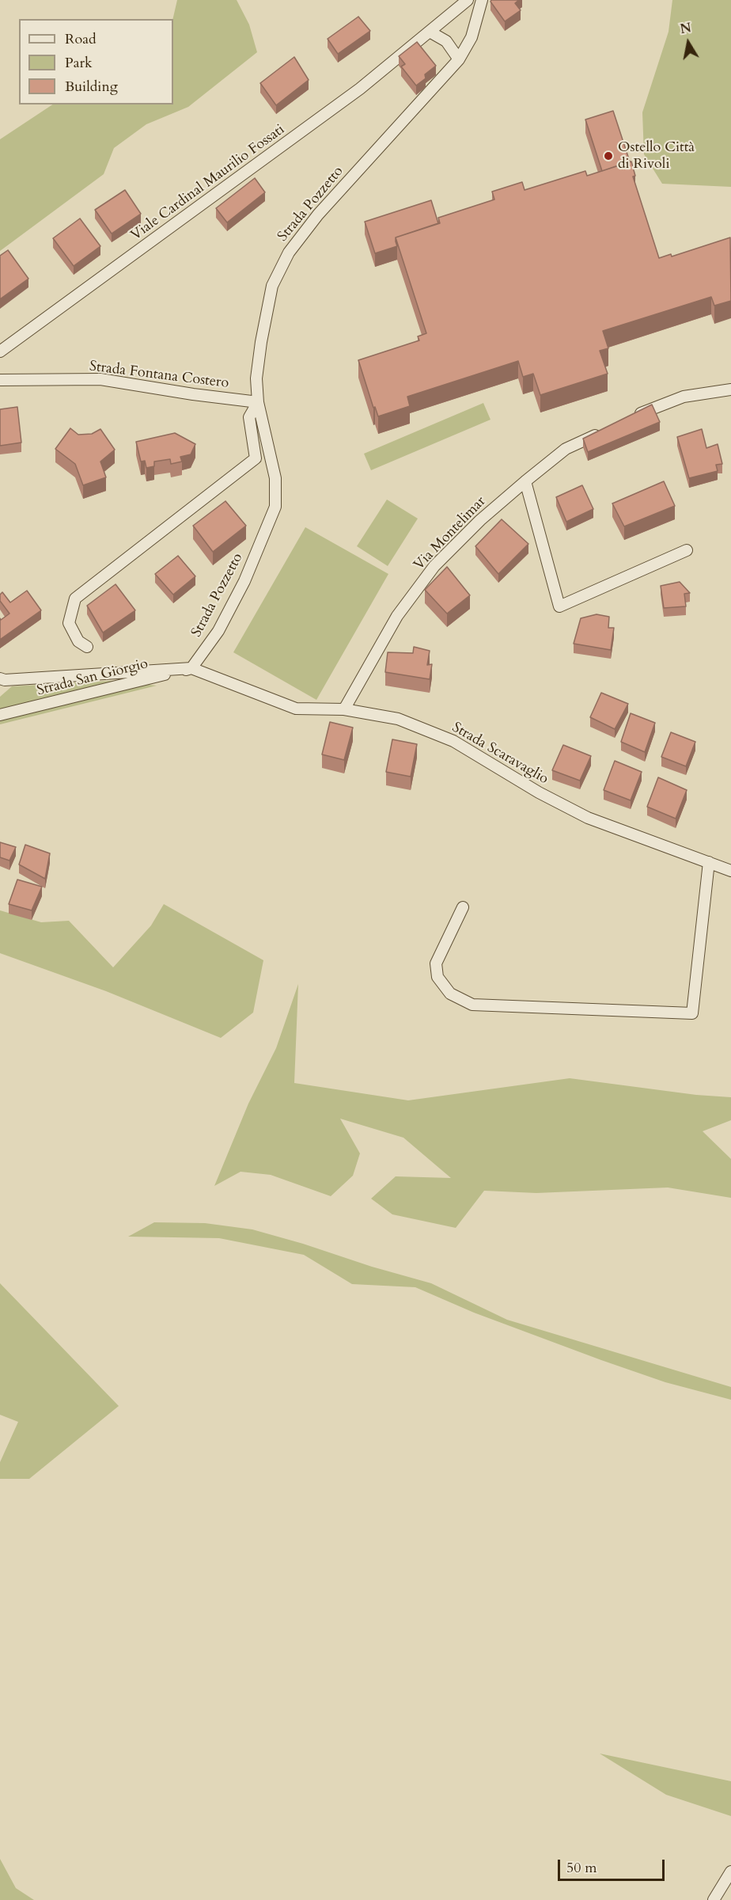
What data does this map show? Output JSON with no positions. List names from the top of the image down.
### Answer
{
  "streets": {
    "street": [
      "Viale Cardinal Maurilio Fossati",
      "Strada Pozzetto",
      "Strada Fontana Costero",
      "Via Montelimar",
      "Strada San Giorgio",
      "Strada Scaravaglio"
    ]
  },
  "crossings": [
    ["Strada Pozzetto", "Strada Fontana Costero"],
    ["Strada Pozzetto", "Strada San Giorgio"],
    ["Strada Pozzetto", "Strada Scaravaglio"],
    ["Via Montelimar", "Strada Scaravaglio"],
    ["Strada San Giorgio", "Strada Scaravaglio"]
  ],
  "places": ["Ostello Città di Rivoli"],
  "legend": ["Road", "Park", "Building"],
  "scale_bar": "50 m",
  "north": "top"
}
